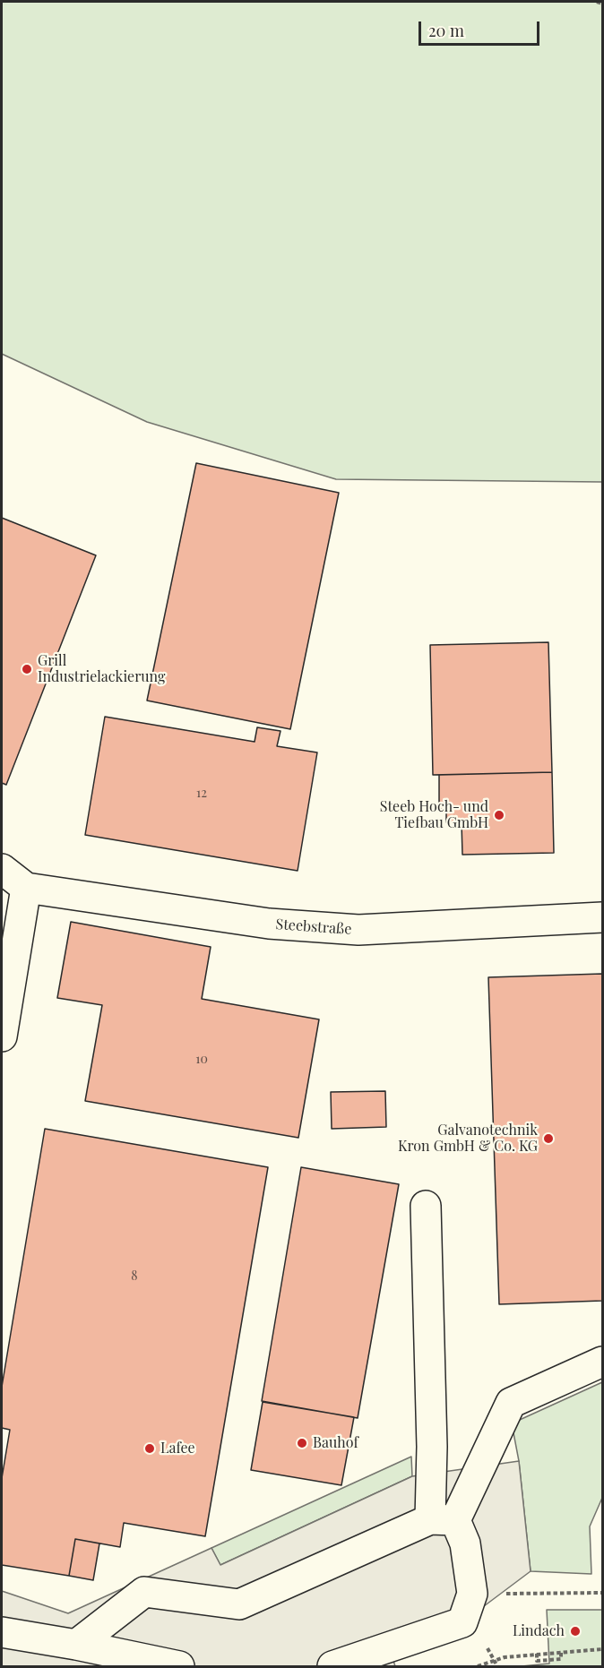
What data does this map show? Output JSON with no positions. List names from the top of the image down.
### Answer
{
  "streets": {
    "street": ["Steebstraße"]
  },
  "places": [
    "Grill Industrielackierung",
    "Steeb Hoch- und Tiefbau GmbH",
    "Galvanotechnik Kron GmbH & Co. KG",
    "Bauhof",
    "Lafee",
    "Lindach"
  ],
  "house_numbers": ["12", "10", "8"],
  "scale_bar": "20 m"
}
